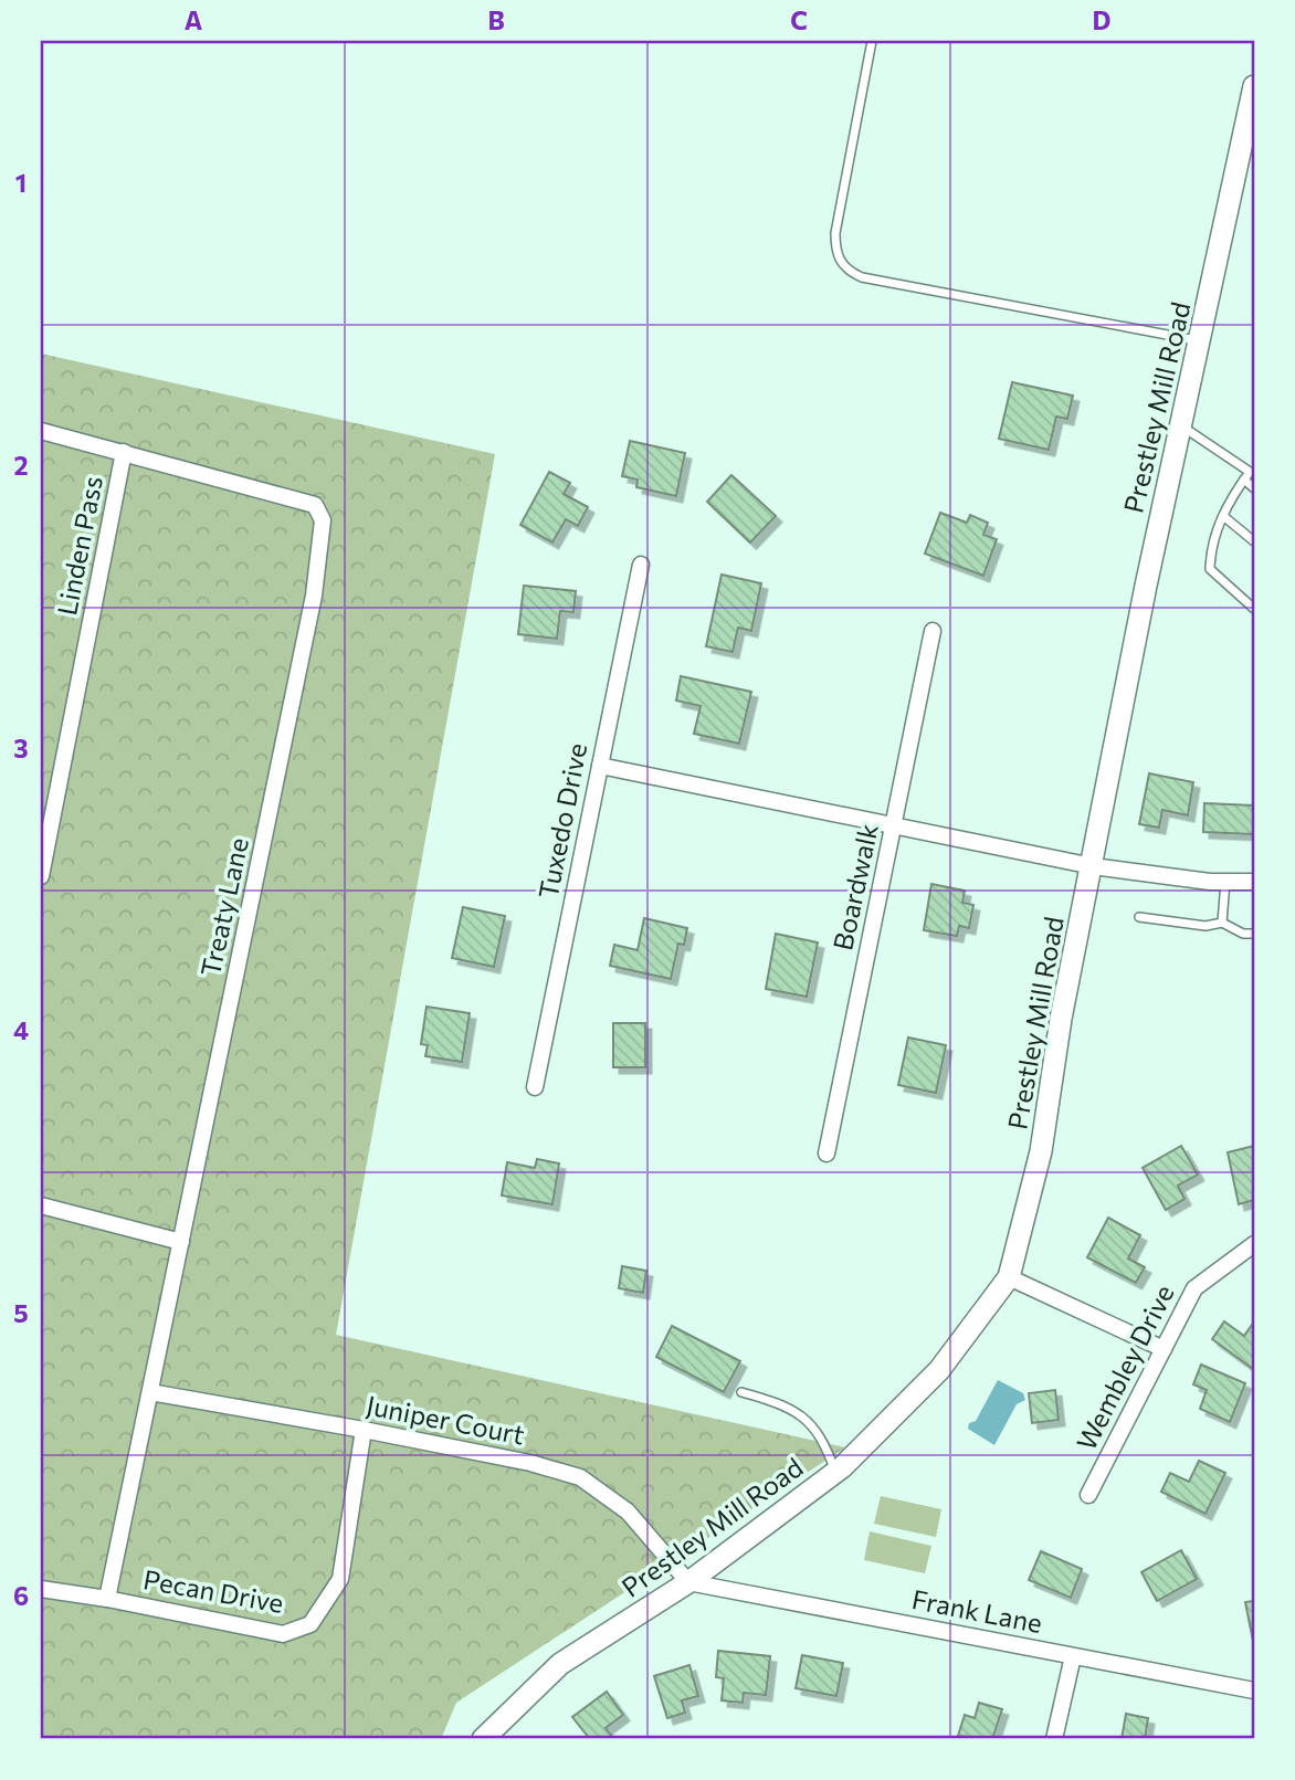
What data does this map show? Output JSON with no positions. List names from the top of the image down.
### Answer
{
  "streets": {
    "street": [
      "Prestley Mill Road",
      "Linden Pass",
      "Tuxedo Drive",
      "Boardwalk",
      "Treaty Lane",
      "Wembley Drive",
      "Juniper Court",
      "Pecan Drive",
      "Frank Lane"
    ]
  },
  "crossings": [
    ["Prestley Mill Road", "Juniper Court"],
    ["Prestley Mill Road", "Frank Lane"],
    ["Linden Pass", "Treaty Lane"],
    ["Treaty Lane", "Juniper Court"],
    ["Treaty Lane", "Pecan Drive"],
    ["Juniper Court", "Pecan Drive"],
    ["Juniper Court", "Frank Lane"]
  ],
  "grid": {
    "columns": [
      "A",
      "B",
      "C",
      "D"
    ],
    "rows": [
      "1",
      "2",
      "3",
      "4",
      "5",
      "6"
    ]
  }
}
